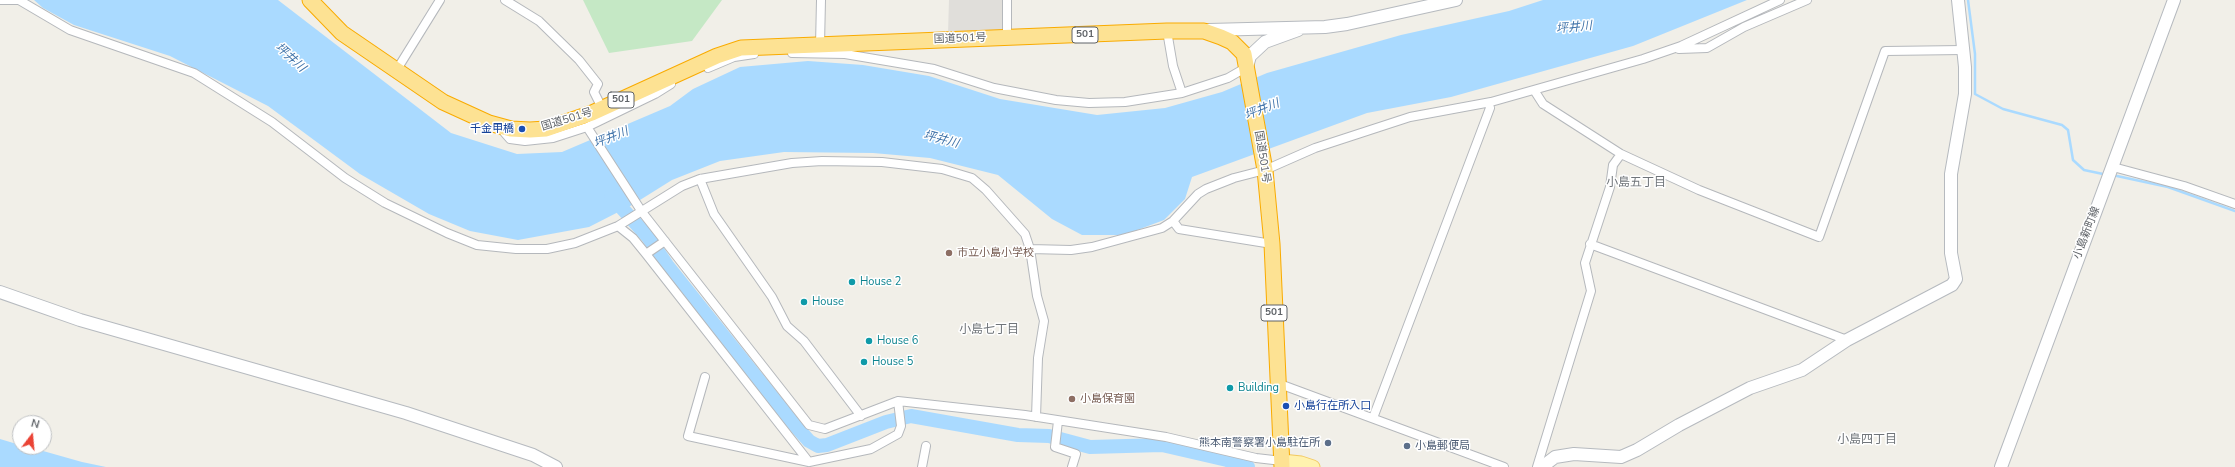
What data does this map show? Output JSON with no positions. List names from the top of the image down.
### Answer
{
  "streets": {
    "highway": ["501", "国道501号"],
    "street": ["小島新町線"]
  },
  "districts": ["小島五丁目", "小島七丁目", "小島四丁目"],
  "water": ["坪井川"],
  "places": [
    "千金甲橋",
    "市立小島小学校",
    "House 2",
    "House",
    "House 6",
    "House 5",
    "Building",
    "小島保育園",
    "小島行在所入口",
    "熊本南警察署小島駐在所",
    "小島郵便局"
  ],
  "north": "top"
}
